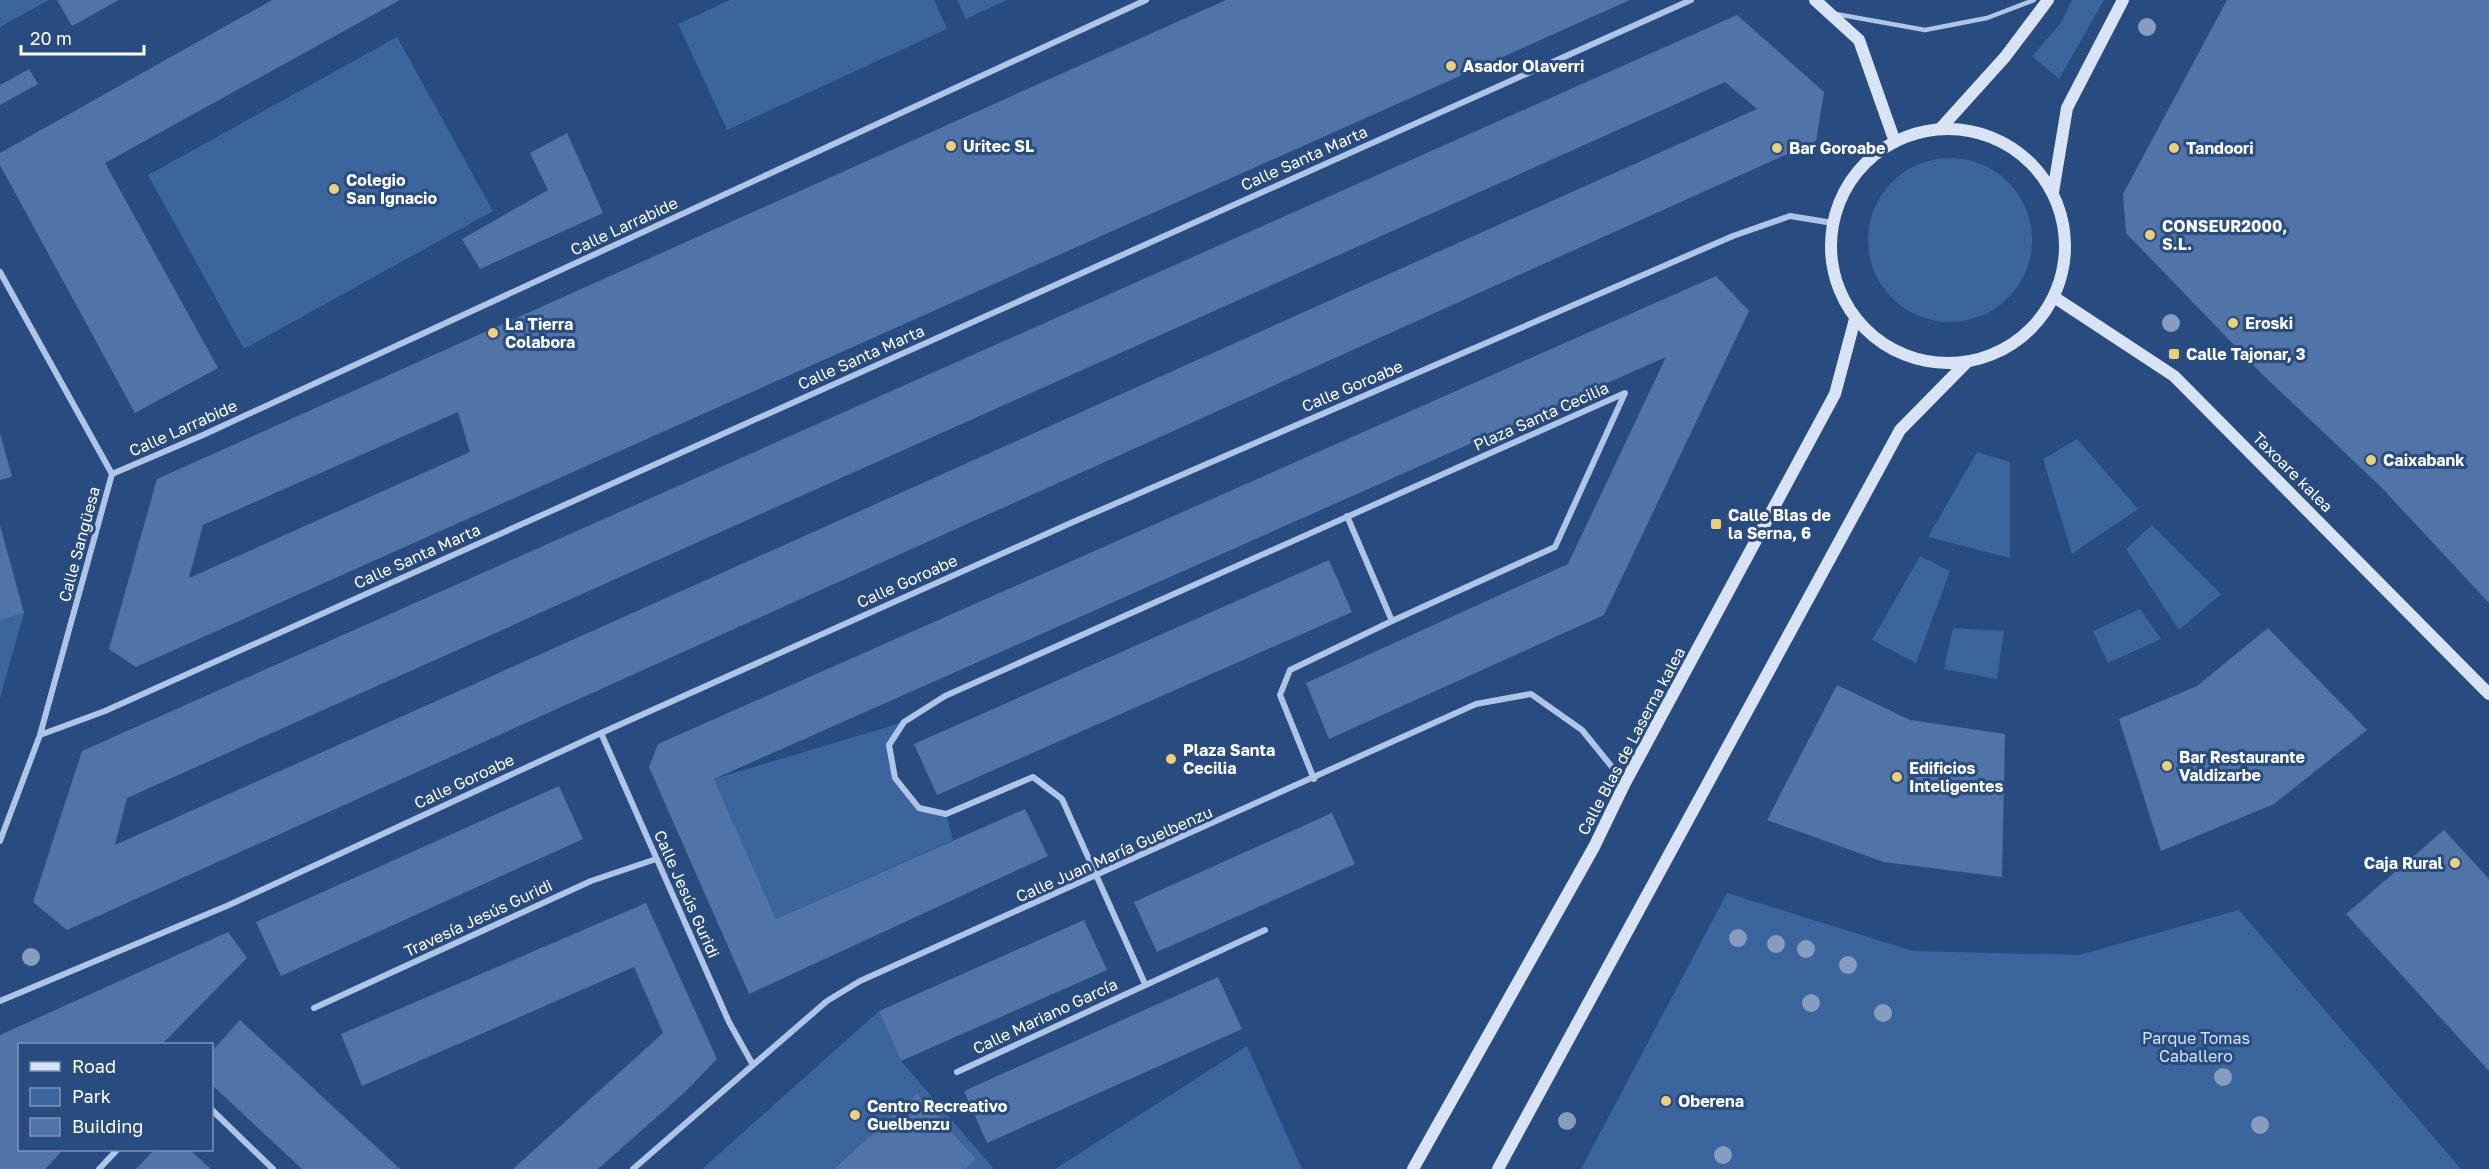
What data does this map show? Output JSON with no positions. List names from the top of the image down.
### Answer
{
  "streets": {
    "main road": ["Taxoare kalea", "Calle Blas de Laserna kalea"],
    "street": [
      "Calle Santa Marta",
      "Calle Larrabide",
      "Calle Goroabe",
      "Plaza Santa Cecilia",
      "Calle Sangüesa",
      "Calle Juan María Guelbenzu",
      "Calle Jesús Guridi",
      "Travesía Jesús Guridi",
      "Calle Mariano García"
    ]
  },
  "crossings": [
    ["Calle Santa Marta", "Calle Sangüesa"],
    ["Calle Larrabide", "Calle Sangüesa"],
    ["Calle Goroabe", "Calle Jesús Guridi"],
    ["Plaza Santa Cecilia", "Calle Juan María Guelbenzu"],
    ["Calle Blas de Laserna kalea", "Calle Juan María Guelbenzu"],
    ["Calle Juan María Guelbenzu", "Calle Jesús Guridi"],
    ["Calle Jesús Guridi", "Travesía Jesús Guridi"]
  ],
  "parks": ["Parque Tomas Caballero"],
  "places": {
    "other": [
      "Asador Olaverri",
      "Uritec SL",
      "Bar Goroabe",
      "Tandoori",
      "Colegio San Ignacio",
      "CONSEUR2000, S.L.",
      "Eroski",
      "La Tierra Colabora",
      "Caixabank",
      "Plaza Santa Cecilia",
      "Bar Restaurante Valdizarbe",
      "Edificios Inteligentes",
      "Caja Rural",
      "Oberena",
      "Centro Recreativo Guelbenzu"
    ],
    "transit": ["Calle Tajonar, 3", "Calle Blas de la Serna, 6"]
  },
  "legend": ["Road", "Park", "Building"],
  "scale_bar": "20 m"
}
